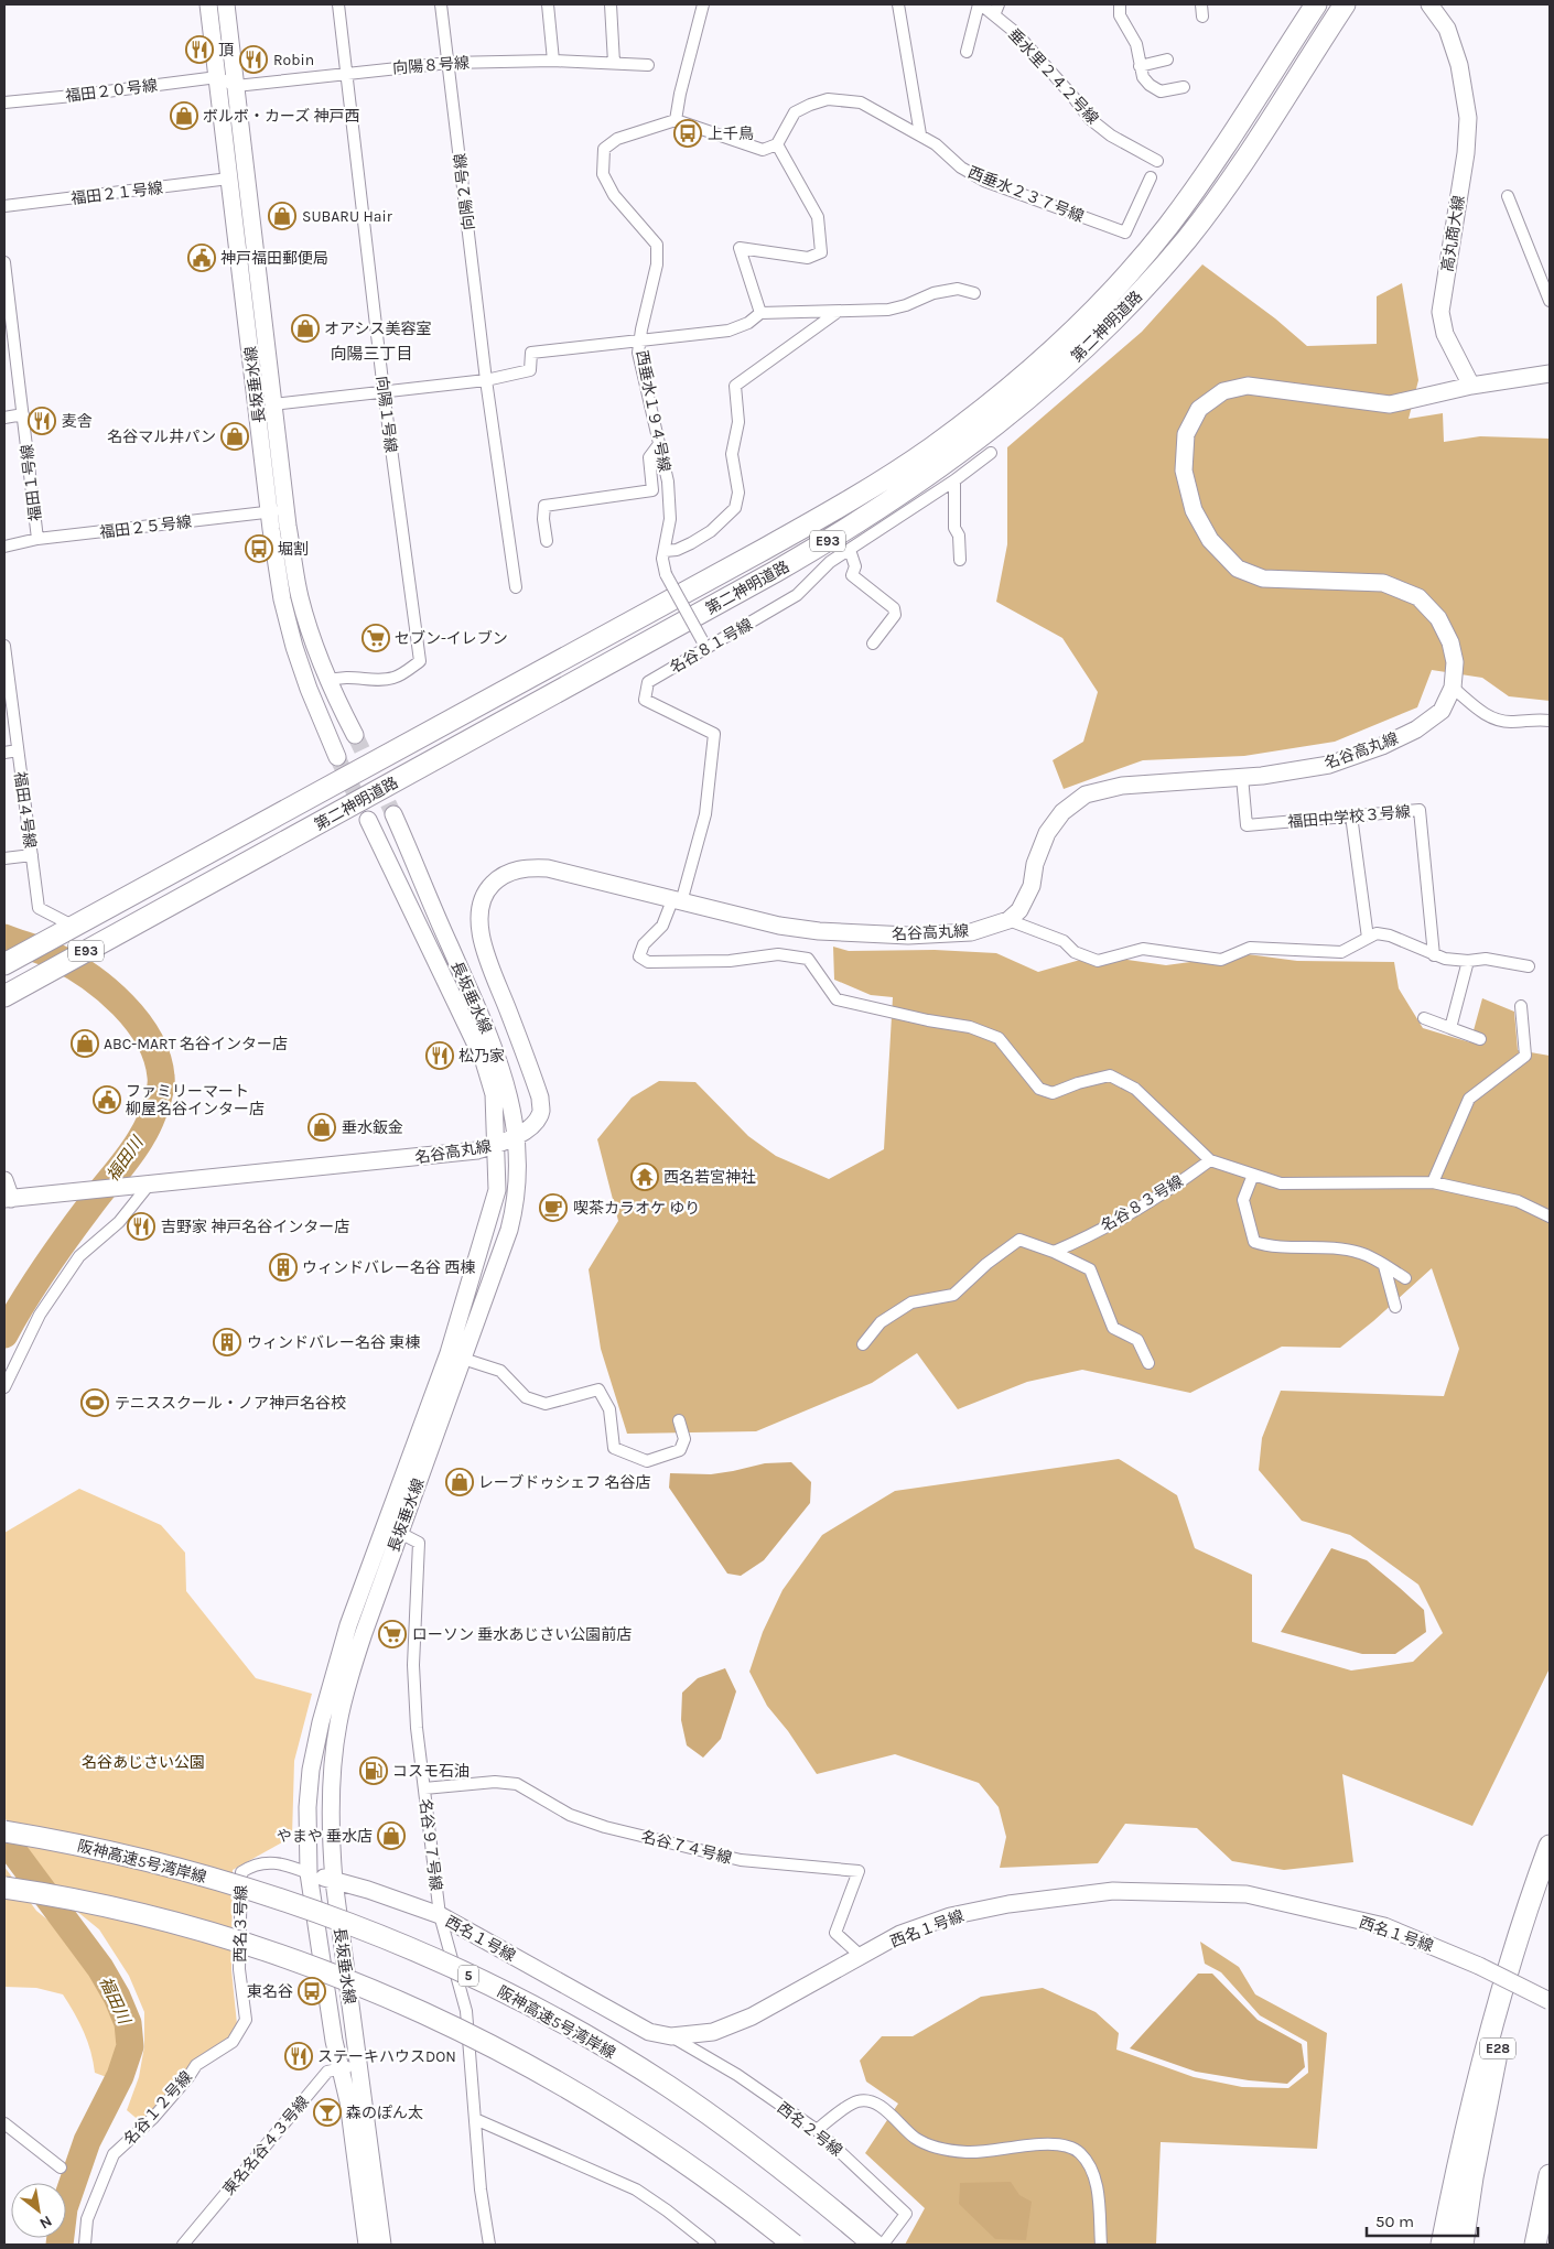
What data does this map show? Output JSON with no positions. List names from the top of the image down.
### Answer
{
  "streets": {
    "highway": [
      "第二神明道路",
      "E93",
      "阪神高速5号湾岸線",
      "5",
      "E28"
    ],
    "main road": [
      "高丸商大線",
      "長坂垂水線",
      "名谷高丸線",
      "西名１号線"
    ],
    "street": [
      "向陽８号線",
      "垂水里２４２号線",
      "福田２０号線",
      "向陽２号線",
      "福田２１号線",
      "西垂水２３７号線",
      "西垂水１９４号線",
      "向陽１号線",
      "福田１号線",
      "福田２５号線",
      "名谷８１号線",
      "福田４号線",
      "福田中学校３号線",
      "名谷８３号線",
      "名谷９７号線",
      "名谷７４号線",
      "西名３号線",
      "名谷１２号線",
      "西名２号線",
      "東名名谷４３号線"
    ]
  },
  "crossings": [
    ["向陽８号線", "向陽２号線"],
    ["向陽８号線", "長坂垂水線"],
    ["向陽８号線", "向陽１号線"],
    ["福田２０号線", "長坂垂水線"],
    ["福田２１号線", "長坂垂水線"],
    ["高丸商大線", "名谷高丸線"],
    ["長坂垂水線", "向陽１号線"],
    ["長坂垂水線", "福田２５号線"],
    ["長坂垂水線", "名谷高丸線"],
    ["長坂垂水線", "名谷９７号線"],
    ["長坂垂水線", "西名３号線"],
    ["長坂垂水線", "西名１号線"],
    ["長坂垂水線", "東名名谷４３号線"],
    ["西垂水１９４号線", "名谷８１号線"],
    ["福田１号線", "福田２５号線"],
    ["名谷８１号線", "名谷高丸線"],
    ["名谷８１号線", "名谷８３号線"],
    ["名谷高丸線", "福田中学校３号線"],
    ["名谷９７号線", "名谷７４号線"],
    ["名谷９７号線", "西名１号線"],
    ["名谷７４号線", "西名１号線"],
    ["西名３号線", "西名１号線"],
    ["西名３号線", "名谷１２号線"],
    ["西名１号線", "西名２号線"]
  ],
  "districts": ["向陽三丁目"],
  "water": ["福田川"],
  "parks": ["名谷あじさい公園"],
  "places": {
    "restaurant": [
      "頂",
      "Robin",
      "麦舎",
      "松乃家",
      "吉野家 神戸名谷インター店",
      "ステーキハウスDON"
    ],
    "shop": [
      "ボルボ・カーズ 神戸西",
      "SUBARU Hair",
      "オアシス美容室",
      "名谷マル井パン",
      "ABC-MART 名谷インター店",
      "垂水鈑金",
      "レーブドゥシェフ 名谷店",
      "やまや 垂水店"
    ],
    "bus stop": ["上千鳥", "堀割", "東名谷"],
    "public building": ["神戸福田郵便局", "ファミリーマート 柳屋名谷インター店"],
    "supermarket": ["セブン-イレブン", "ローソン 垂水あじさい公園前店"],
    "temple": ["西名若宮神社"],
    "cafe": ["喫茶カラオケ ゆり"],
    "building": ["ウィンドバレー名谷 西棟", "ウィンドバレー名谷 東棟"],
    "sports": ["テニススクール・ノア神戸名谷校"],
    "fuel station": ["コスモ石油"],
    "bar": ["森のぽん太"]
  },
  "scale_bar": "50 m",
  "north": "bottom right"
}
